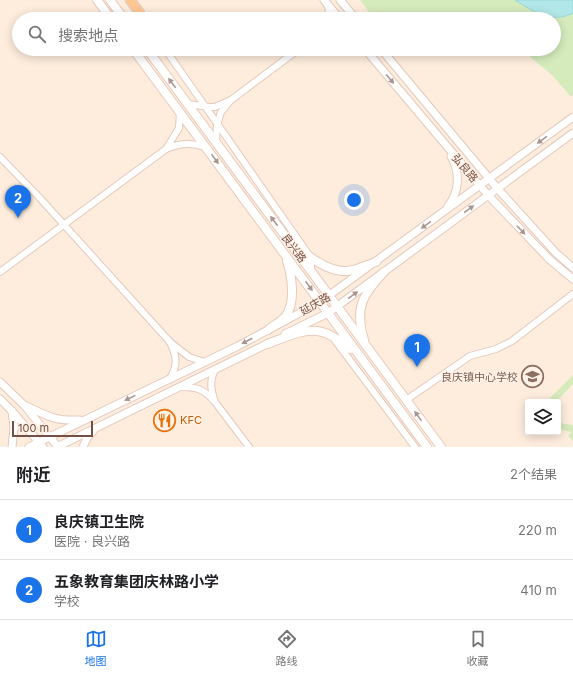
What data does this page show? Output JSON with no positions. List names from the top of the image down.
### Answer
{
  "streets": {
    "main road": ["良兴路"],
    "street": ["弘良路", "延庆路"]
  },
  "crossings": [
    ["弘良路", "延庆路"],
    ["良兴路", "延庆路"]
  ],
  "places": {
    "school or university": ["良庆镇中心学校"],
    "restaurant": ["KFC"]
  },
  "scale_bar": "100 m",
  "page": {
    "search": "搜索地点",
    "pins": ["2", "1"],
    "scale": "100 m",
    "heading": ["附近", "2个结果"],
    "list": [
      {
        "mark": "1",
        "name": "良庆镇卫生院",
        "note": "医院 · 良兴路",
        "value": "220 m"
      },
      {
        "mark": "2",
        "name": "五象教育集团庆林路小学",
        "note": "学校",
        "value": "410 m"
      }
    ],
    "nav": ["地图", "路线", "收藏"]
  }
}
